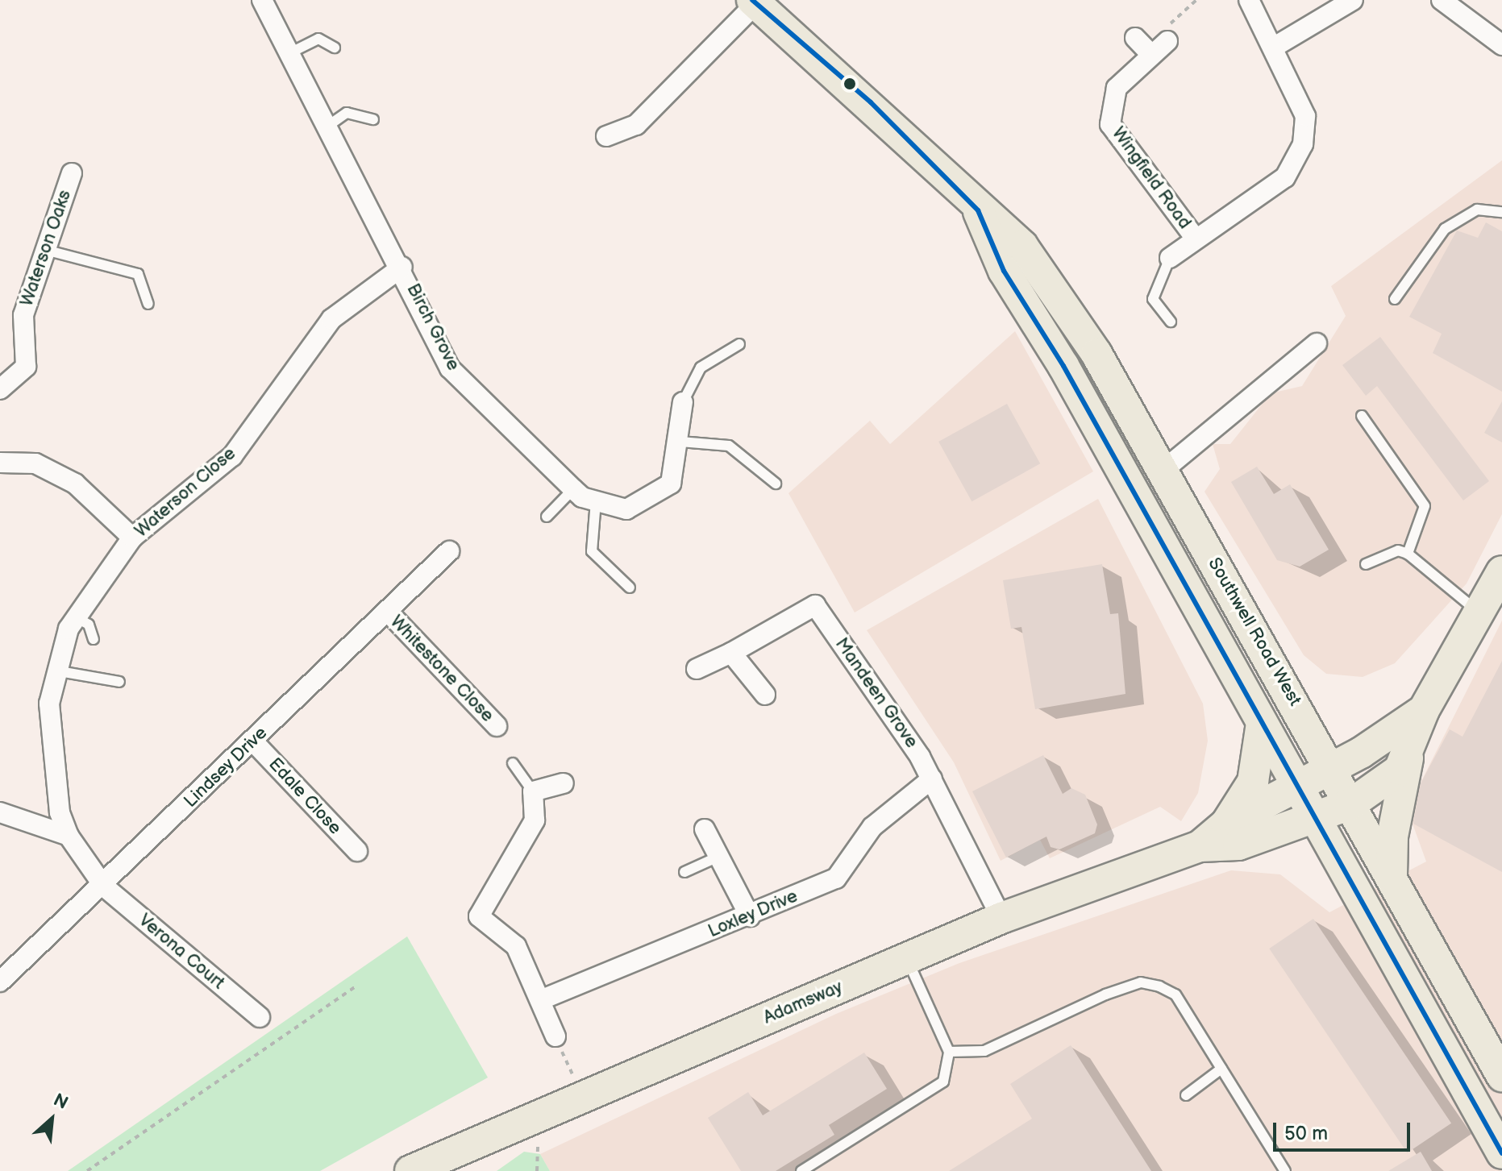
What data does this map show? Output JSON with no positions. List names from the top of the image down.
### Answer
{
  "streets": {
    "main road": ["Southwell Road West", "Adamsway"],
    "street": [
      "Wingfield Road",
      "Waterson Oaks",
      "Birch Grove",
      "Waterson Close",
      "Whitestone Close",
      "Mandeen Grove",
      "Lindsey Drive",
      "Edale Close",
      "Loxley Drive",
      "Verona Court"
    ]
  },
  "crossings": [
    ["Birch Grove", "Waterson Close"],
    ["Waterson Close", "Verona Court"],
    ["Southwell Road West", "Adamsway"],
    ["Whitestone Close", "Lindsey Drive"],
    ["Mandeen Grove", "Loxley Drive"],
    ["Mandeen Grove", "Adamsway"],
    ["Lindsey Drive", "Edale Close"],
    ["Lindsey Drive", "Verona Court"]
  ],
  "scale_bar": "50 m",
  "north": "top right"
}
